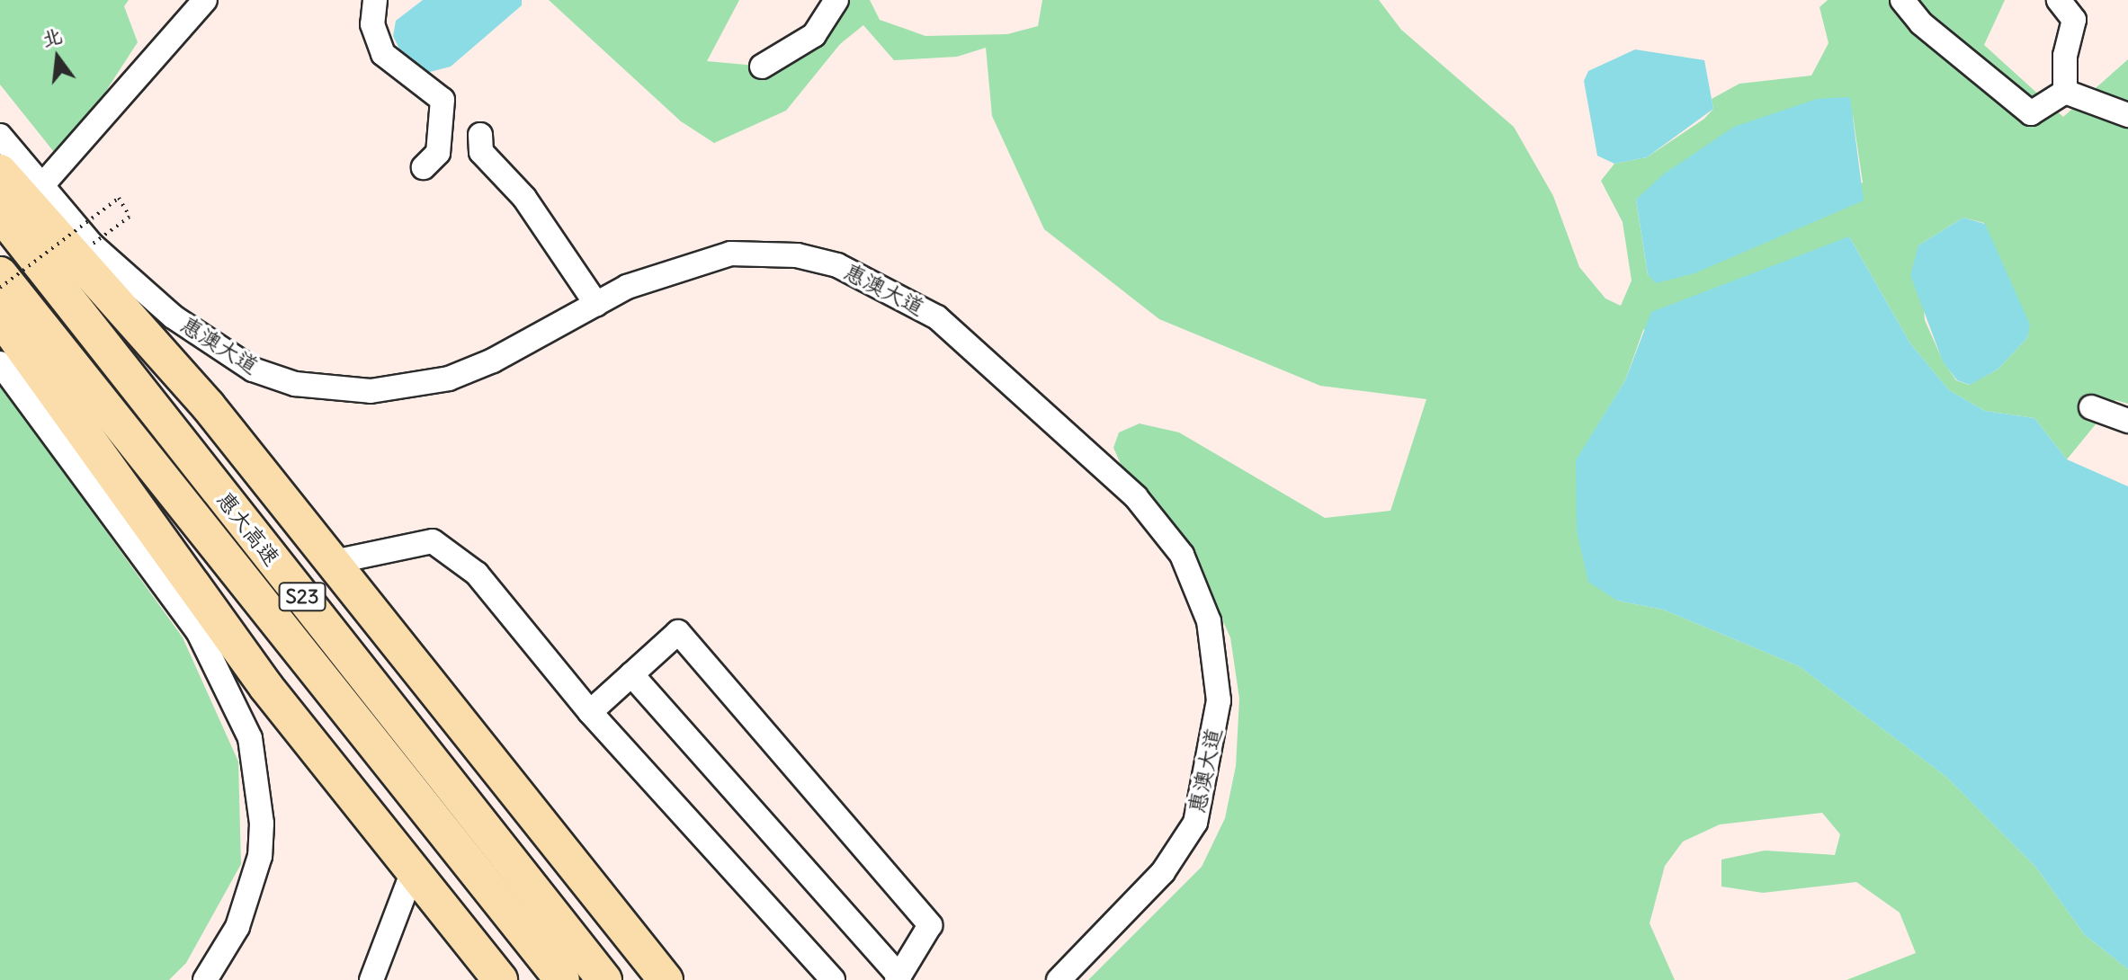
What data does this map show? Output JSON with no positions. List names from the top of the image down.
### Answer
{
  "streets": {
    "highway": ["惠大高速", "S23"],
    "street": ["惠澳大道"]
  },
  "north": "top"
}
